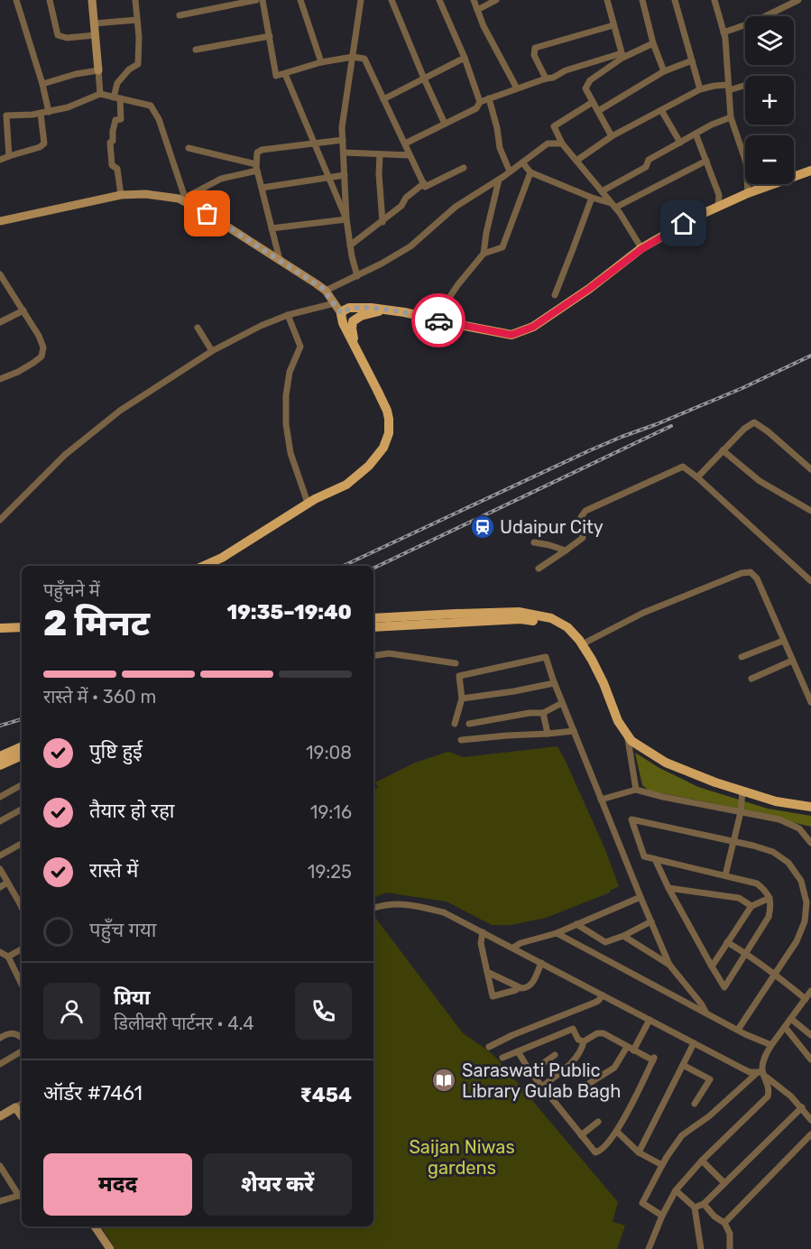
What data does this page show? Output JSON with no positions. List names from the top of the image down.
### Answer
{
  "parks": ["Saijan Niwas gardens"],
  "places": {
    "station": ["Udaipur City"],
    "library": ["Saraswati Public Library Gulab Bagh"]
  },
  "page": {
    "map_buttons": ["+", "−"],
    "heading": ["2 मिनट", "पहुँचने में", "19:35–19:40"],
    "panel": [
      "प्रिया",
      "डिलीवरी पार्टनर · 4.4",
      "ऑर्डर #7461",
      "₹454"
    ],
    "bar": "रास्ते में · 360 m",
    "list": [
      ["पुष्टि हुई", "19:08"],
      ["तैयार हो रहा", "19:16"],
      ["रास्ते में", "19:25"],
      "पहुँच गया"
    ],
    "buttons": ["मदद", "शेयर करें"]
  }
}
